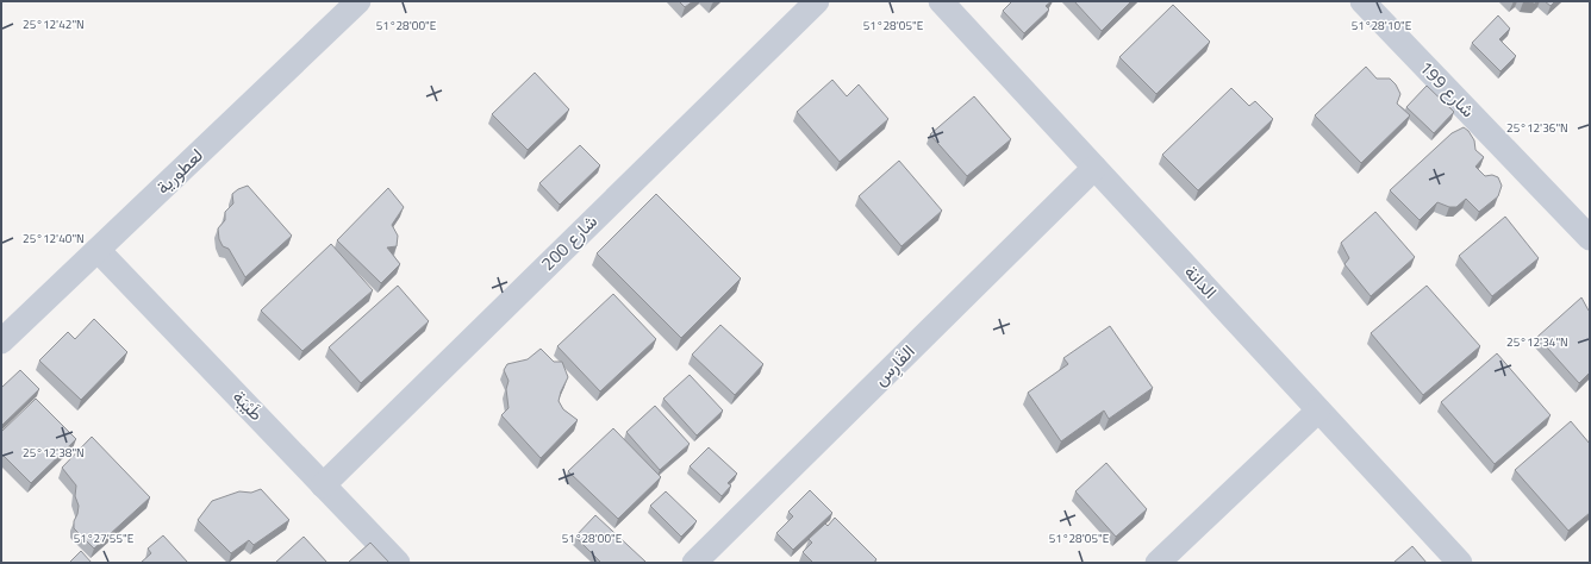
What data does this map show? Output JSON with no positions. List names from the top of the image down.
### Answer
{
  "streets": {
    "street": [
      "شارع 199",
      "لعطورية",
      "شارع 200",
      "الدانة",
      "الفَارِس",
      "طَيْبَة"
    ]
  },
  "crossings": [
    ["لعطورية", "طَيْبَة"],
    ["شارع 200", "طَيْبَة"],
    ["الدانة", "الفَارِس"]
  ],
  "coordinates": [
    "25°12'42\"N",
    "51°28'05\"E",
    "51°28'00\"E",
    "51°28'10\"E",
    "25°12'36\"N",
    "25°12'40\"N",
    "25°12'34\"N",
    "25°12'38\"N",
    "51°27'55\"E"
  ]
}
